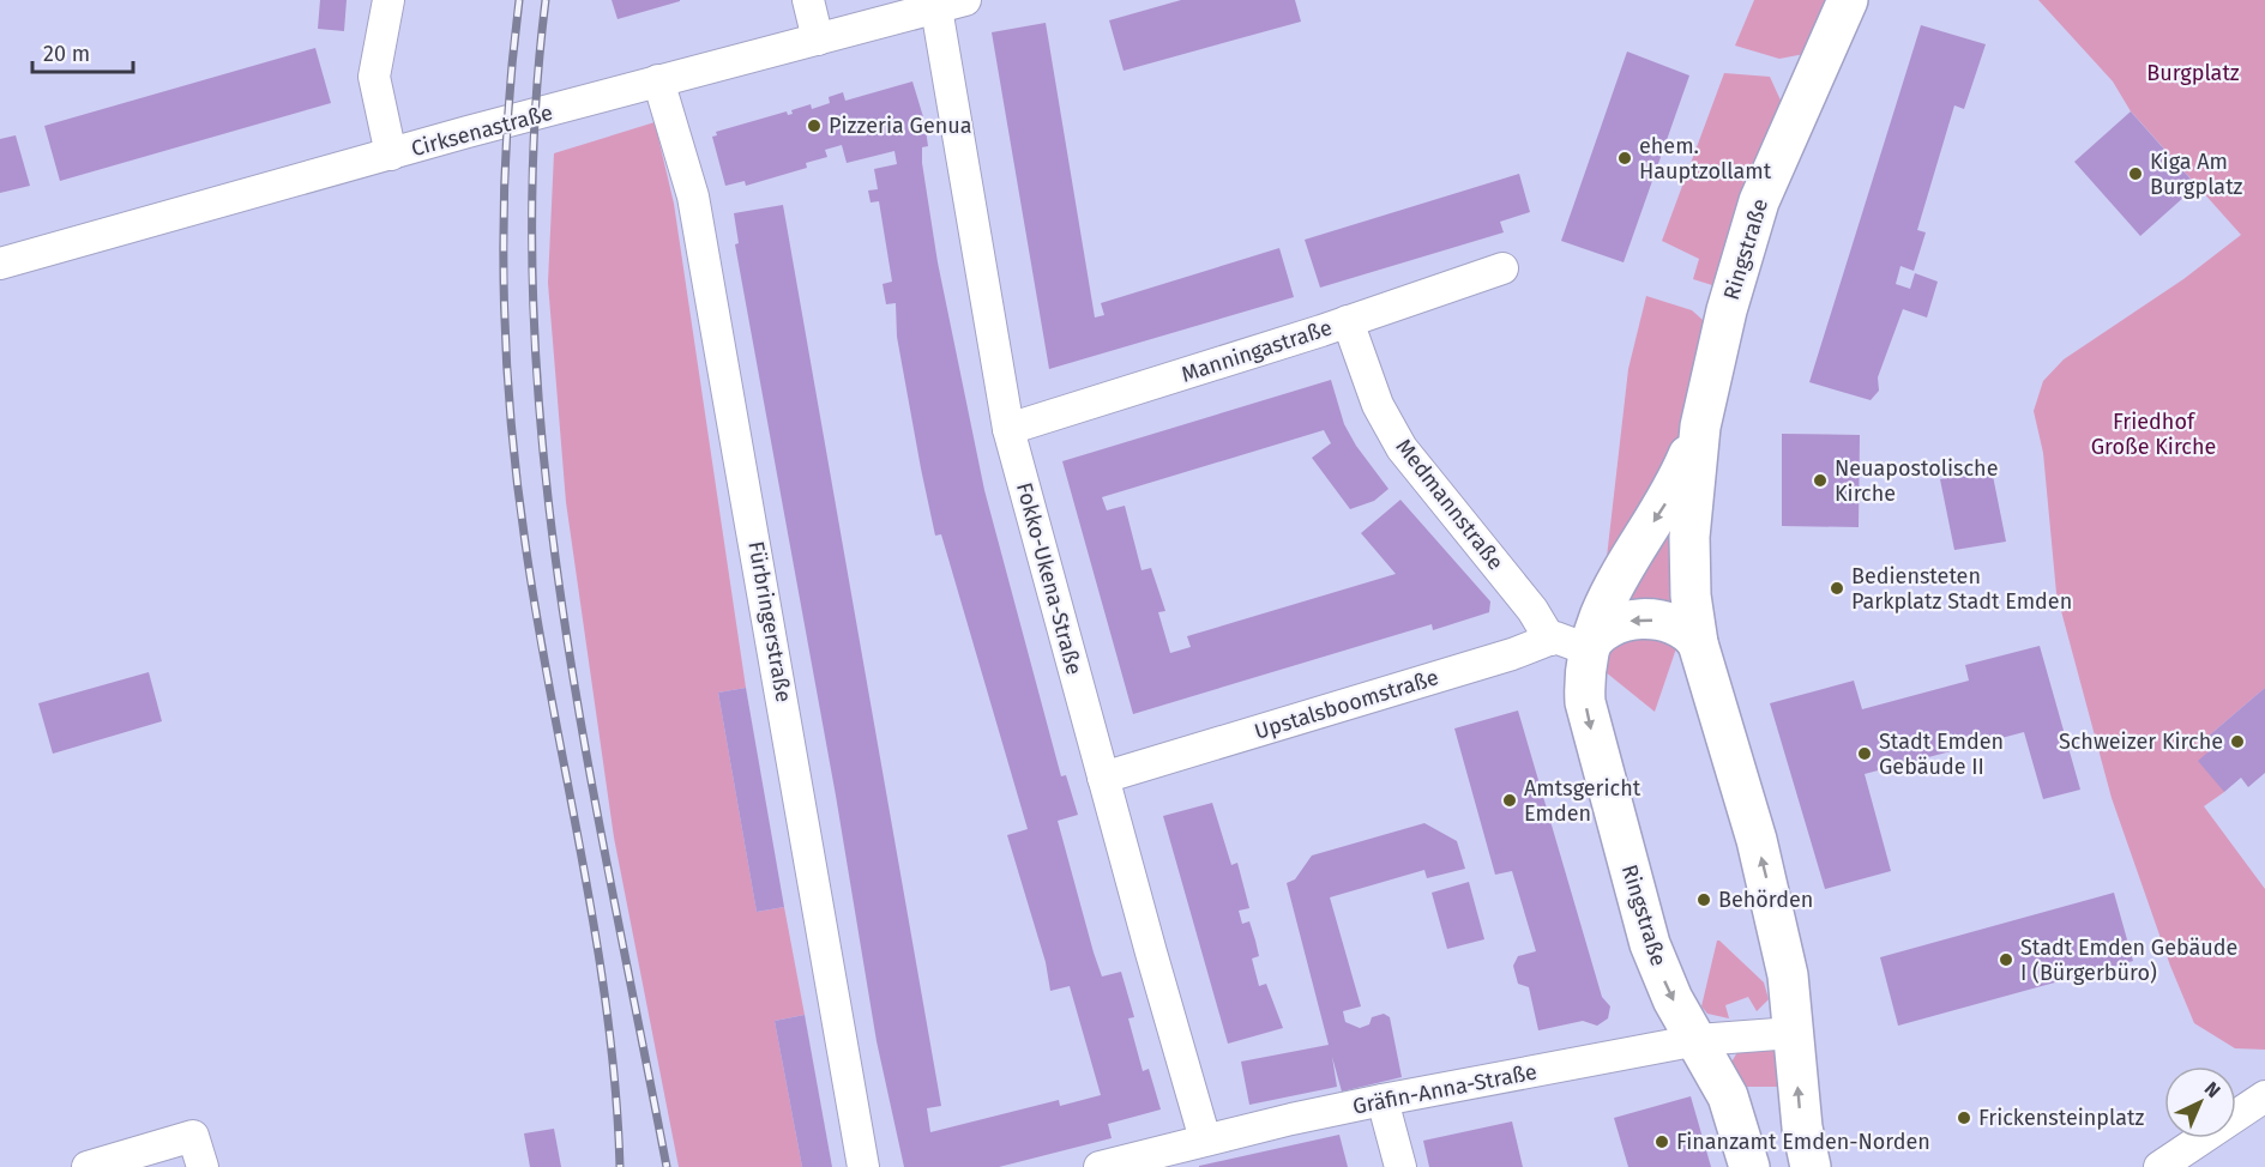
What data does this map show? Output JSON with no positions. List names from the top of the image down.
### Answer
{
  "streets": {
    "street": [
      "Cirksenastraße",
      "Ringstraße",
      "Manningastraße",
      "Medmannstraße",
      "Fokko-Ukena-Straße",
      "Fürbringerstraße",
      "Upstalsboomstraße",
      "Gräfin-Anna-Straße"
    ]
  },
  "crossings": [
    ["Cirksenastraße", "Fokko-Ukena-Straße"],
    ["Cirksenastraße", "Fürbringerstraße"],
    ["Ringstraße", "Gräfin-Anna-Straße"],
    ["Manningastraße", "Medmannstraße"],
    ["Manningastraße", "Fokko-Ukena-Straße"],
    ["Medmannstraße", "Upstalsboomstraße"],
    ["Fokko-Ukena-Straße", "Upstalsboomstraße"],
    ["Fokko-Ukena-Straße", "Gräfin-Anna-Straße"]
  ],
  "parks": ["Burgplatz", "Friedhof Große Kirche"],
  "places": [
    "Pizzeria Genua",
    "ehem. Hauptzollamt",
    "Kiga Am Burgplatz",
    "Neuapostolische Kirche",
    "Bediensteten Parkplatz Stadt Emden",
    "Schweizer Kirche",
    "Stadt Emden Gebäude II",
    "Amtsgericht Emden",
    "Behörden",
    "Stadt Emden Gebäude I (Bürgerbüro)",
    "Frickensteinplatz",
    "Finanzamt Emden-Norden"
  ],
  "scale_bar": "20 m",
  "north": "top right"
}
